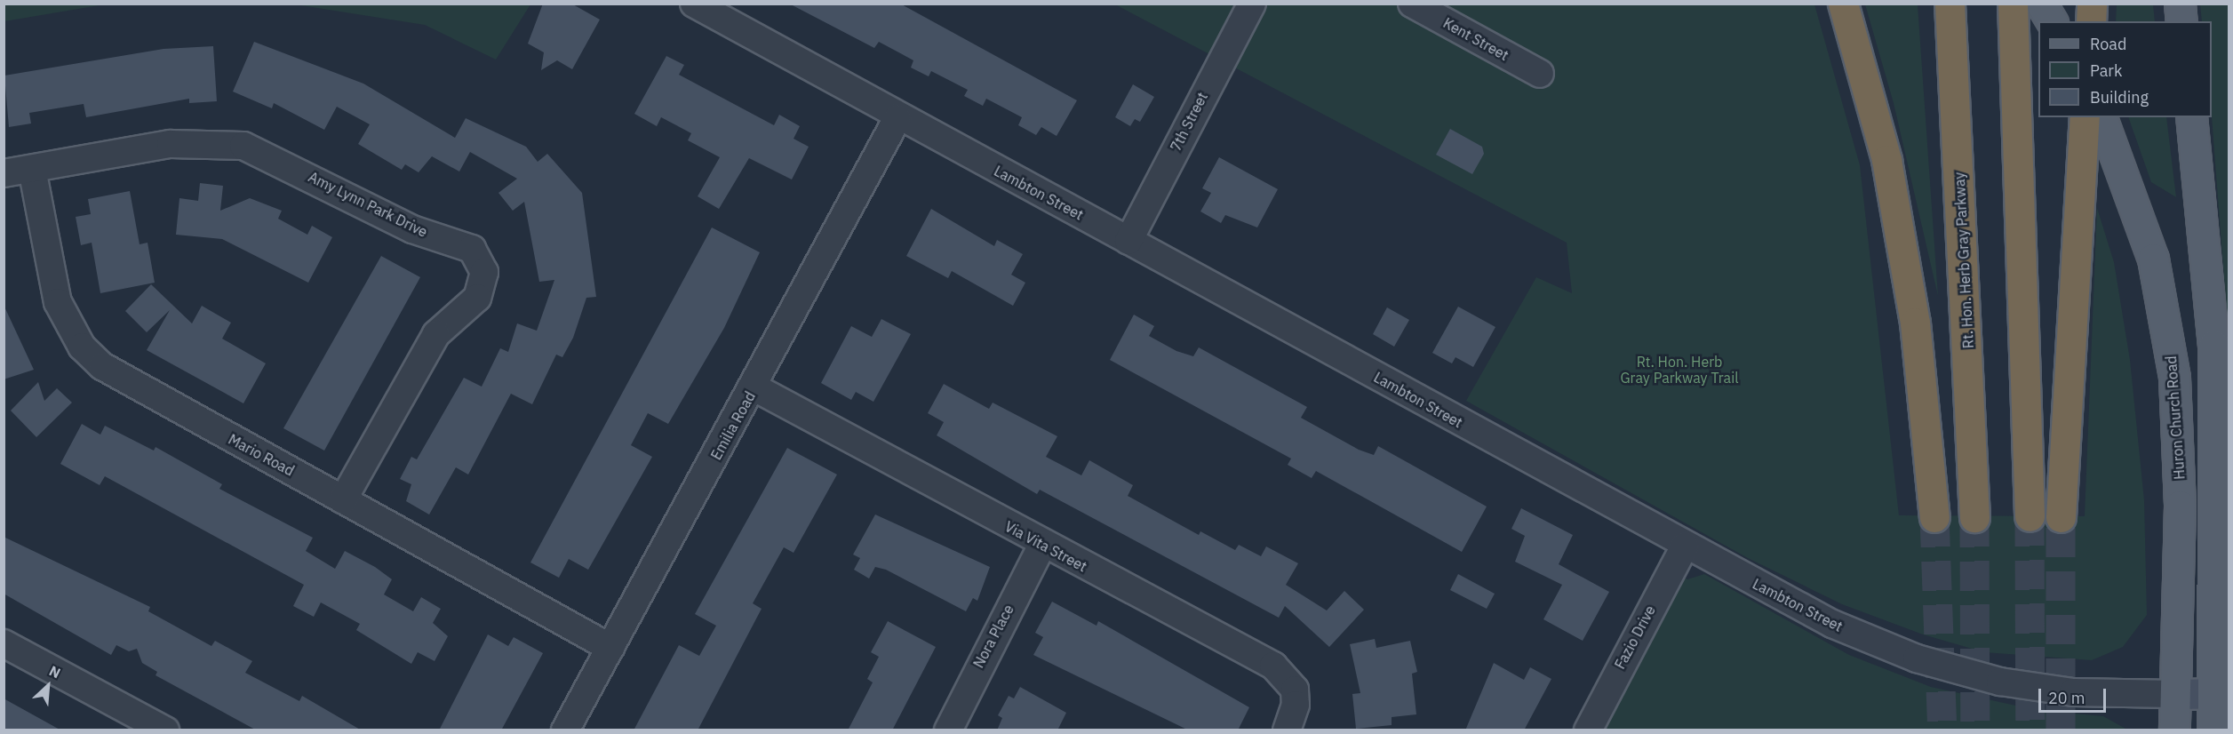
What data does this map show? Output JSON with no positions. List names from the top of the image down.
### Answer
{
  "streets": {
    "highway": ["Rt. Hon. Herb Gray Parkway"],
    "main road": ["Huron Church Road"],
    "street": [
      "Kent Street",
      "7th Street",
      "Lambton Street",
      "Amy Lynn Park Drive",
      "Emilia Road",
      "Mario Road",
      "Via Vita Street",
      "Nora Place",
      "Fazio Drive"
    ]
  },
  "crossings": [
    ["7th Street", "Lambton Street"],
    ["Lambton Street", "Huron Church Road"],
    ["Lambton Street", "Emilia Road"],
    ["Lambton Street", "Fazio Drive"],
    ["Amy Lynn Park Drive", "Mario Road"],
    ["Emilia Road", "Mario Road"],
    ["Emilia Road", "Via Vita Street"],
    ["Via Vita Street", "Nora Place"]
  ],
  "parks": ["Rt. Hon. Herb Gray Parkway Trail"],
  "legend": ["Road", "Park", "Building"],
  "scale_bar": "20 m",
  "north": "top right"
}
